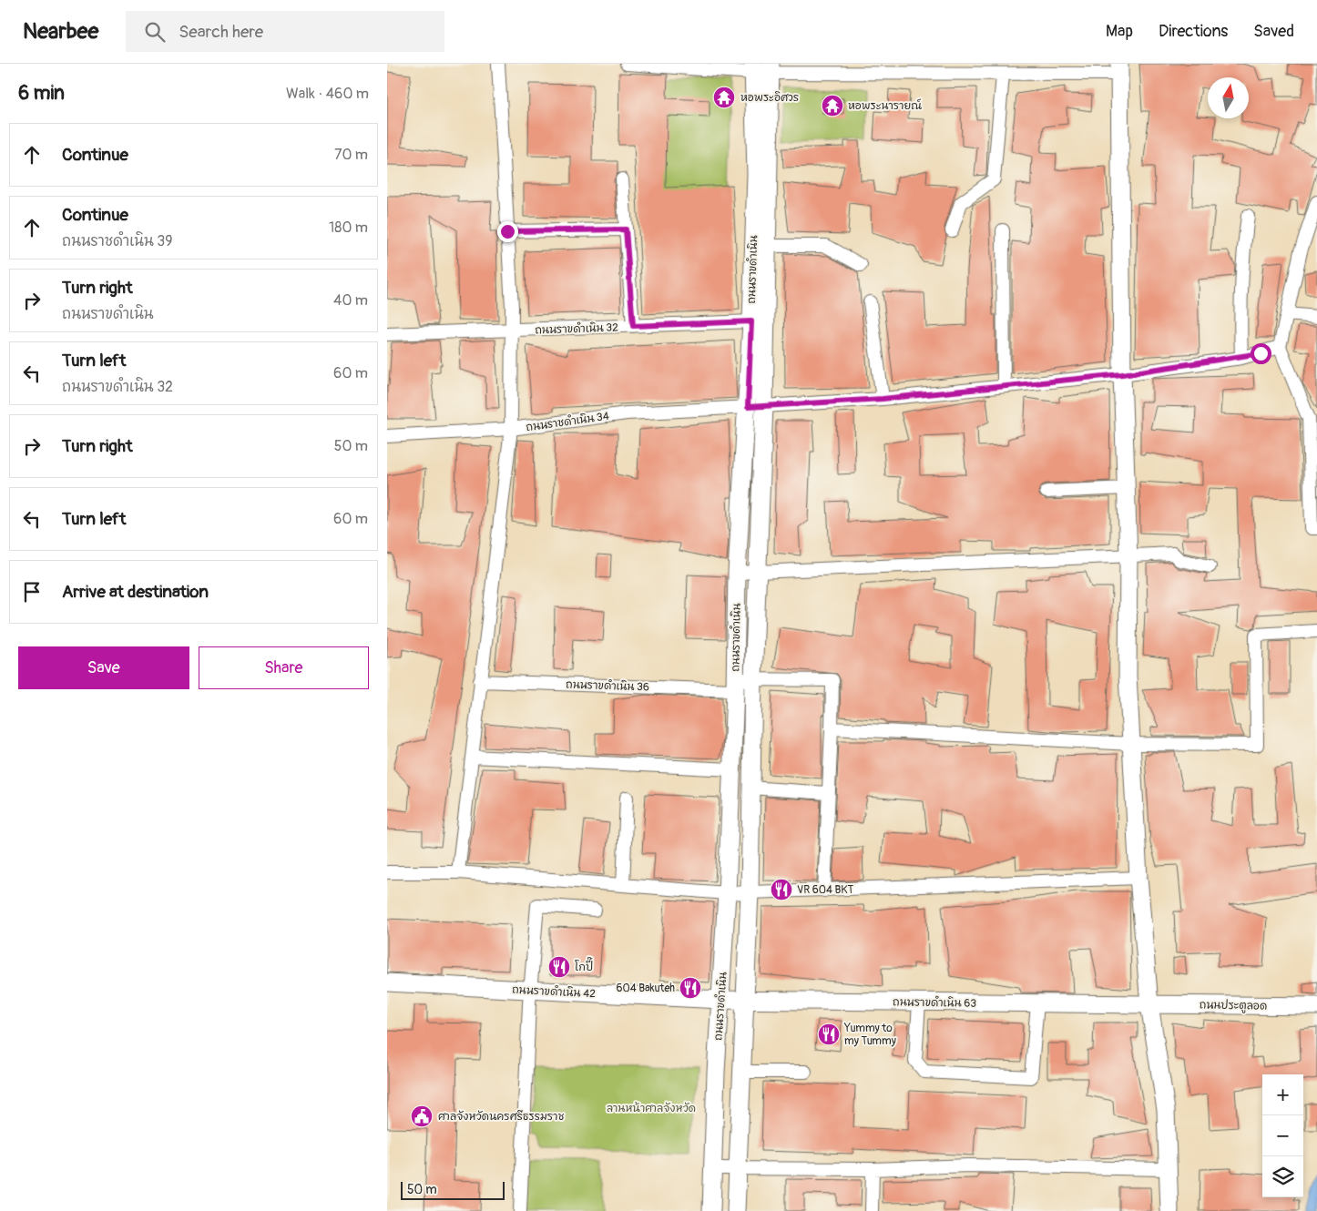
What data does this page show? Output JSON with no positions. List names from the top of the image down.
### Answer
{
  "streets": {
    "main road": [
      "ถนนราขดำเนิน",
      "ถนนราขดำเนิน 42",
      "ถนนราขดำเนิน 63",
      "ถนนประตูลอด"
    ],
    "street": ["ถนนราขดำเนิน 32", "ถนนราชดำเนิน 34", "ถนนราขดำเนิน 36"]
  },
  "crossings": [
    ["ถนนราขดำเนิน", "ถนนราขดำเนิน 32"],
    ["ถนนราขดำเนิน", "ถนนราชดำเนิน 34"],
    ["ถนนราขดำเนิน", "ถนนราขดำเนิน 36"],
    ["ถนนราขดำเนิน", "ถนนราขดำเนิน 42"],
    ["ถนนราขดำเนิน", "ถนนราขดำเนิน 63"],
    ["ถนนราขดำเนิน 42", "ถนนราขดำเนิน 63"],
    ["ถนนราขดำเนิน 63", "ถนนประตูลอด"]
  ],
  "parks": ["ลานหน้าศาลจังหวัด"],
  "places": {
    "temple": ["หอพระอิศวร", "หอพระนารายณ์"],
    "restaurant": [
      "VR 604 BKT",
      "โกปี๊",
      "604 Bakuteh",
      "Yummy to my Tummy"
    ],
    "public building": ["ศาลจังหวัดนครศรีธรรมราช"]
  },
  "scale_bar": "50 m",
  "north": "top",
  "page": {
    "header": "Nearbee",
    "search": "Search here",
    "nav": ["Map", "Directions", "Saved"],
    "heading": ["6 min", "Walk · 460 m"],
    "list": [
      ["Continue", "70 m"],
      ["Continue", "ถนนราชดำเนิน 39", "180 m"],
      ["Turn right", "ถนนราขดำเนิน", "40 m"],
      ["Turn left", "ถนนราขดำเนิน 32", "60 m"],
      ["Turn right", "50 m"],
      ["Turn left", "60 m"],
      "Arrive at destination"
    ],
    "buttons": ["Save", "Share"],
    "map_buttons": ["+", "−"],
    "scale": "50 m"
  }
}
